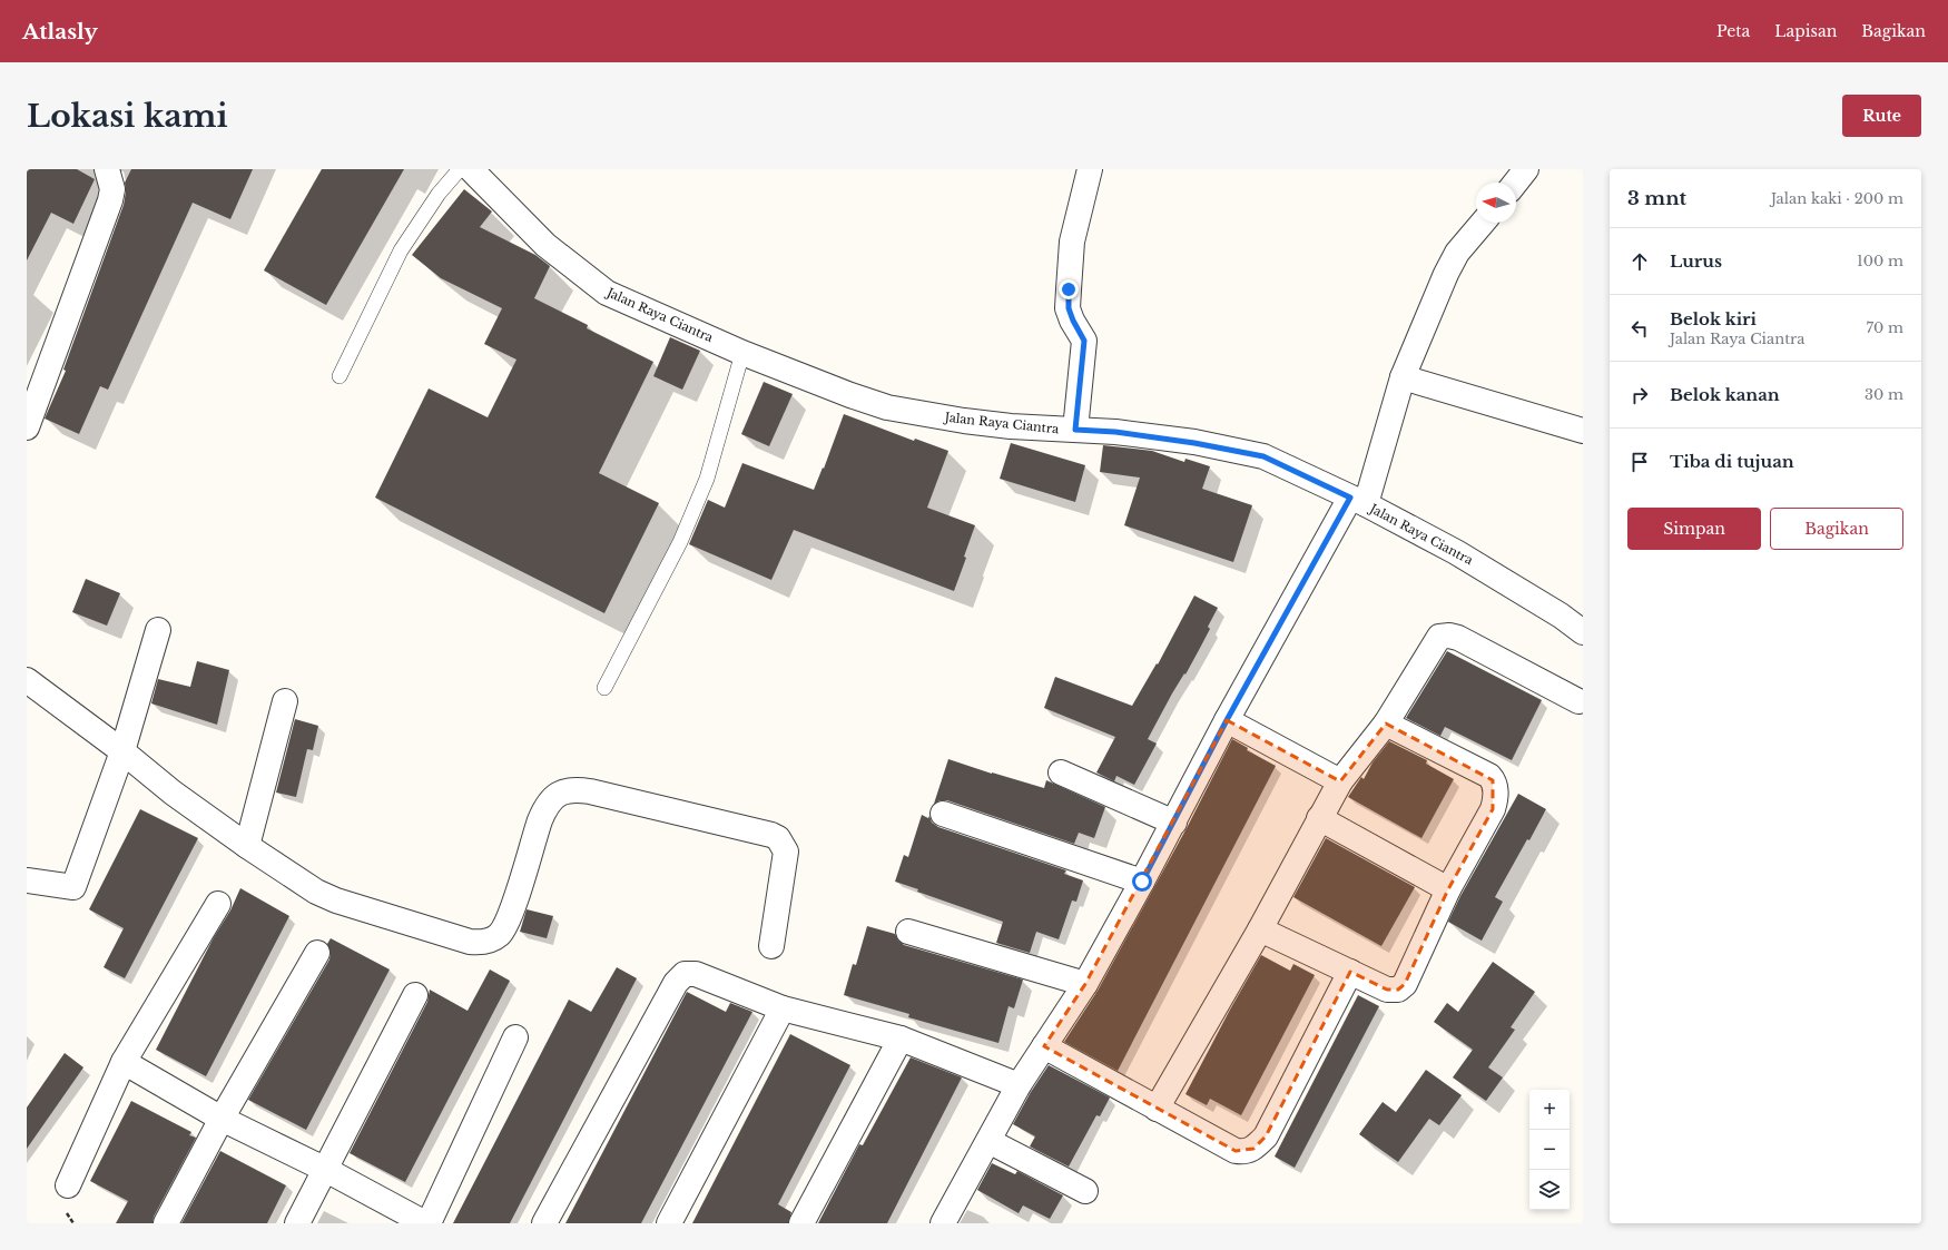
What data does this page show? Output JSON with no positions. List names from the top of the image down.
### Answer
{
  "streets": {
    "street": ["Jalan Raya Ciantra"]
  },
  "north": "left",
  "page": {
    "header": "Atlasly",
    "nav": ["Peta", "Lapisan", "Bagikan"],
    "buttons": [
      "Rute",
      ["Simpan", "Bagikan"]
    ],
    "title": "Lokasi kami",
    "heading": ["3 mnt", "Jalan kaki · 200 m"],
    "list": [
      ["Lurus", "100 m"],
      ["Belok kiri", "Jalan Raya Ciantra", "70 m"],
      ["Belok kanan", "30 m"],
      "Tiba di tujuan"
    ],
    "map_buttons": ["+", "−"]
  }
}
